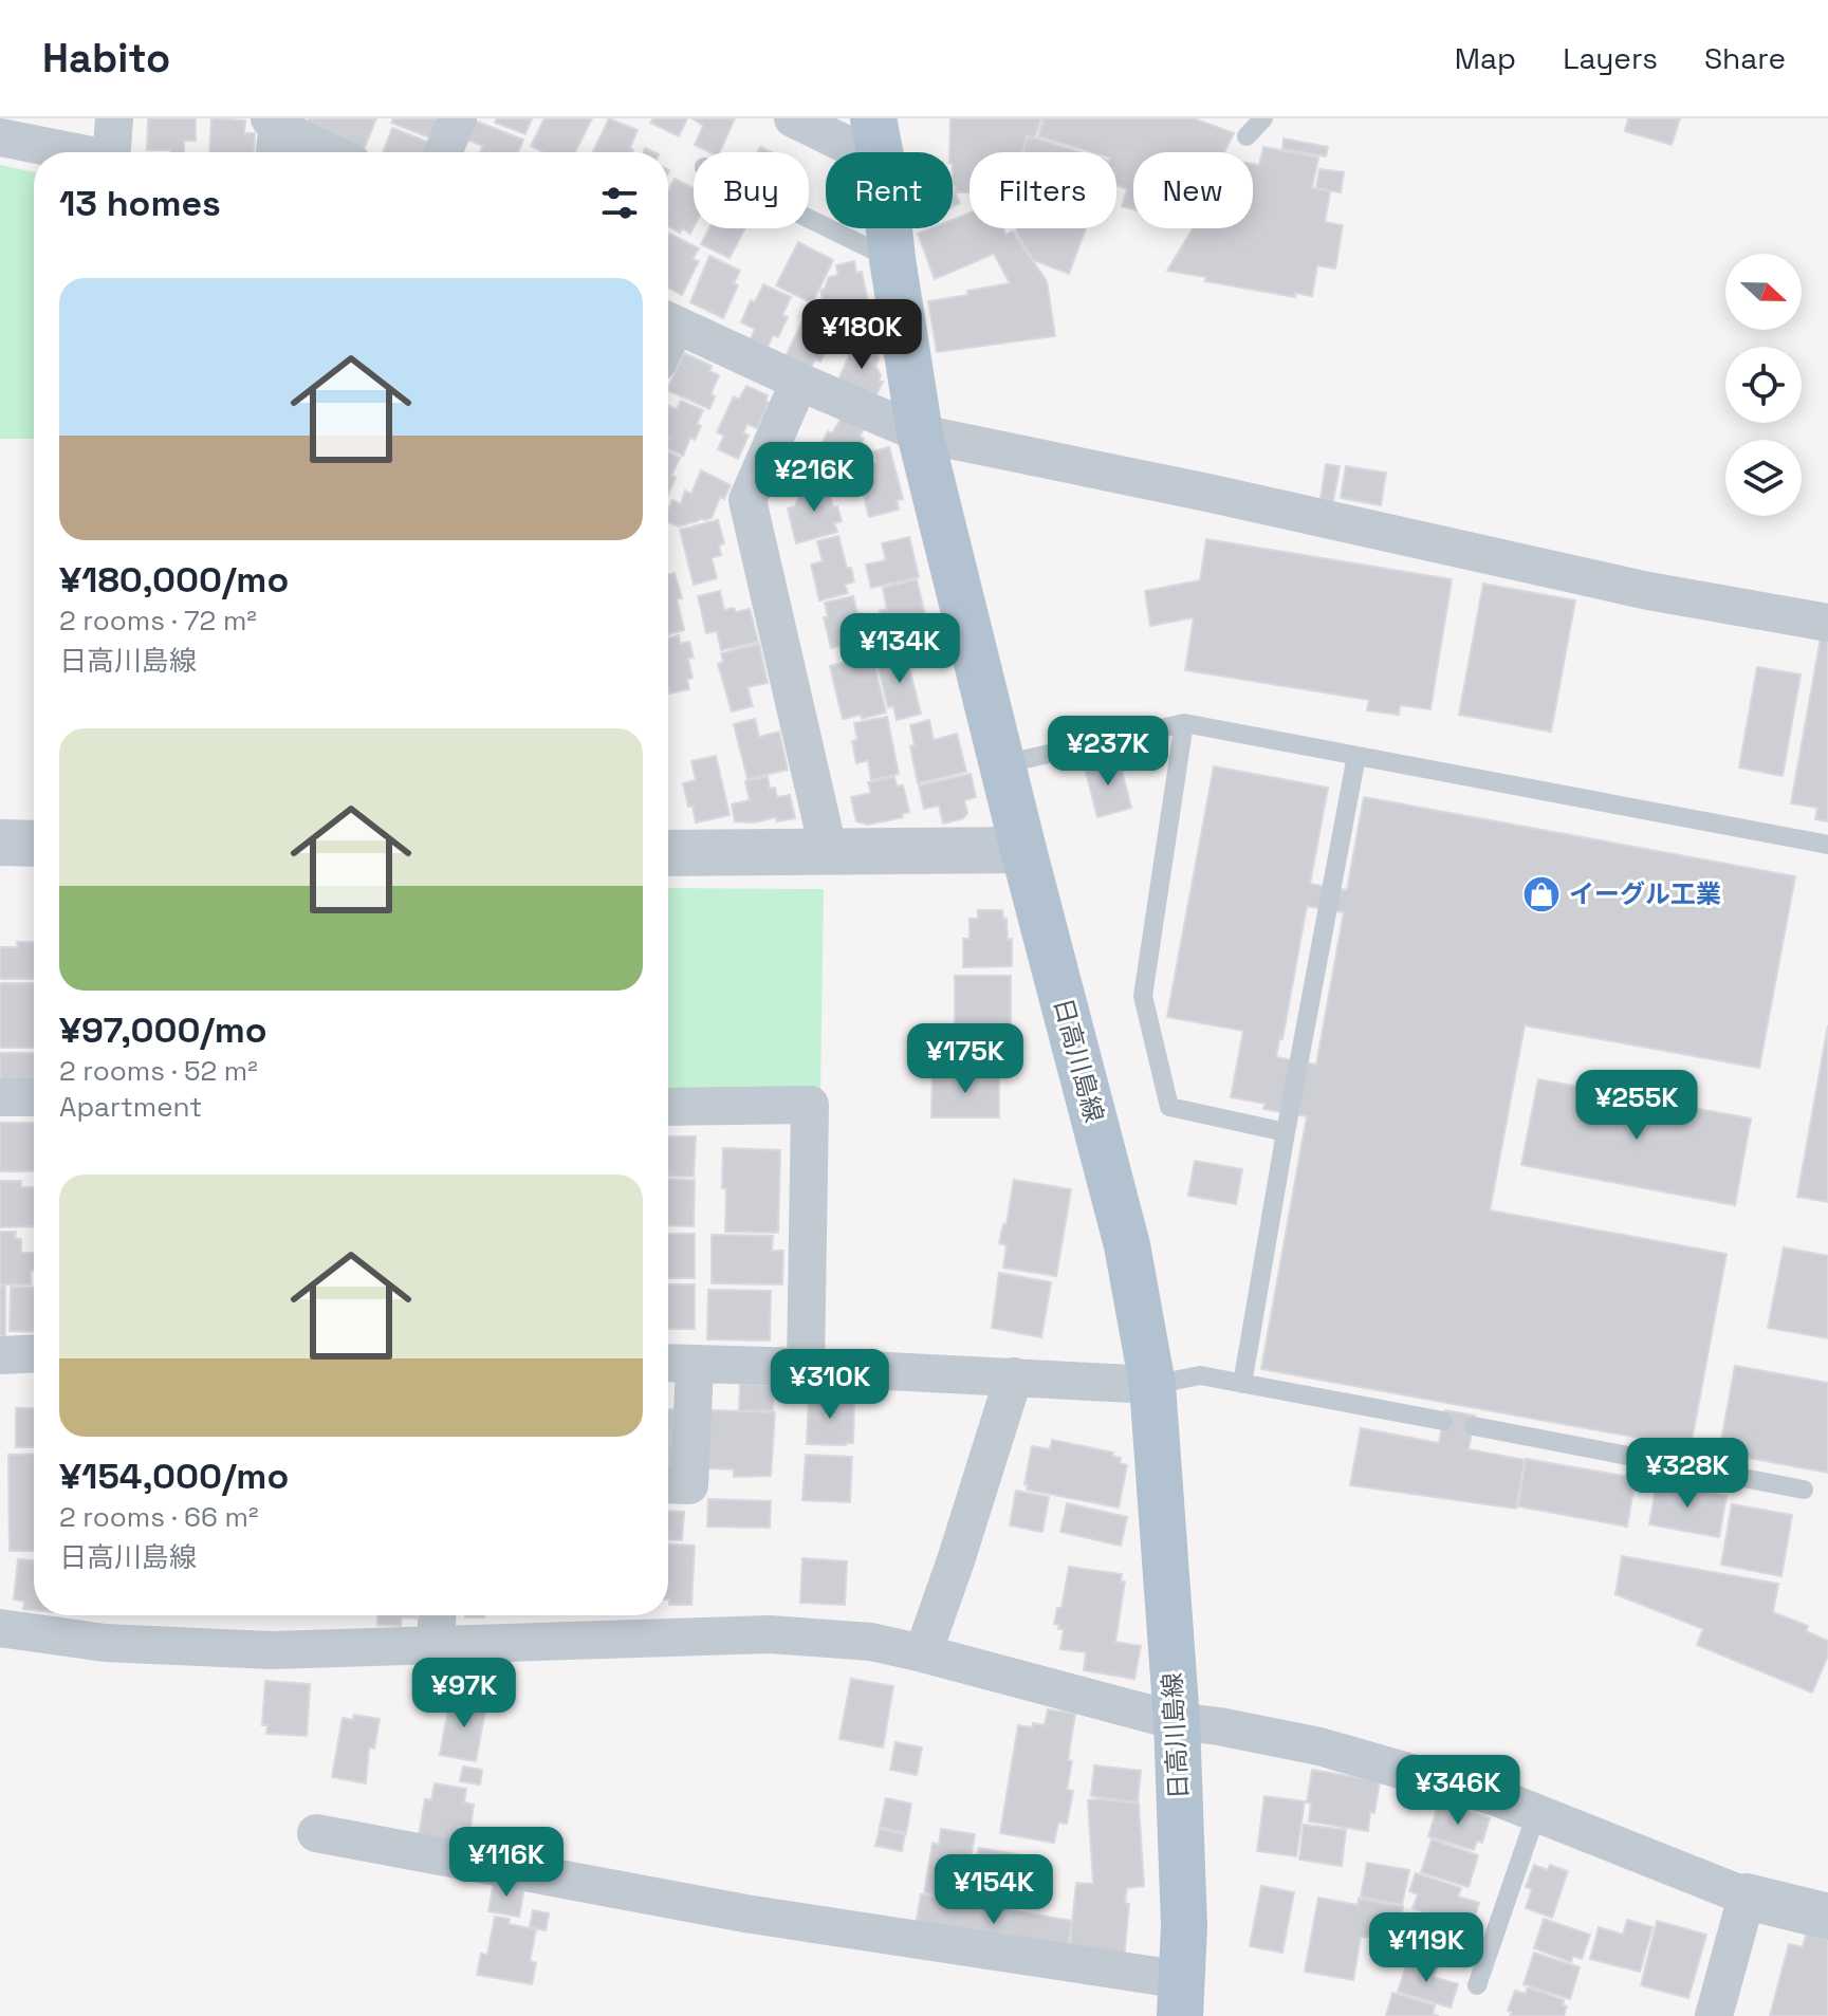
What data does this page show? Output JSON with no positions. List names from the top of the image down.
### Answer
{
  "streets": {
    "main road": ["日高川島線"]
  },
  "places": {
    "shop": ["イーグル工業"]
  },
  "north": "right",
  "page": {
    "header": "Habito",
    "nav": ["Map", "Layers", "Share"],
    "chip": [
      "Buy",
      "Rent",
      "Filters",
      "New"
    ],
    "heading": "13 homes",
    "list": [
      {
        "name": "¥180,000/mo",
        "note": "2 rooms · 72 m² · 日高川島線"
      },
      {
        "name": "¥97,000/mo",
        "note": "2 rooms · 52 m² · Apartment"
      },
      {
        "name": "¥154,000/mo",
        "note": "2 rooms · 66 m² · 日高川島線"
      }
    ],
    "price": [
      "¥180K",
      "¥216K",
      "¥134K",
      "¥237K",
      "¥175K",
      "¥255K",
      "¥310K",
      "¥328K",
      "¥97K",
      "¥346K",
      "¥116K",
      "¥154K",
      "¥119K"
    ]
  }
}
